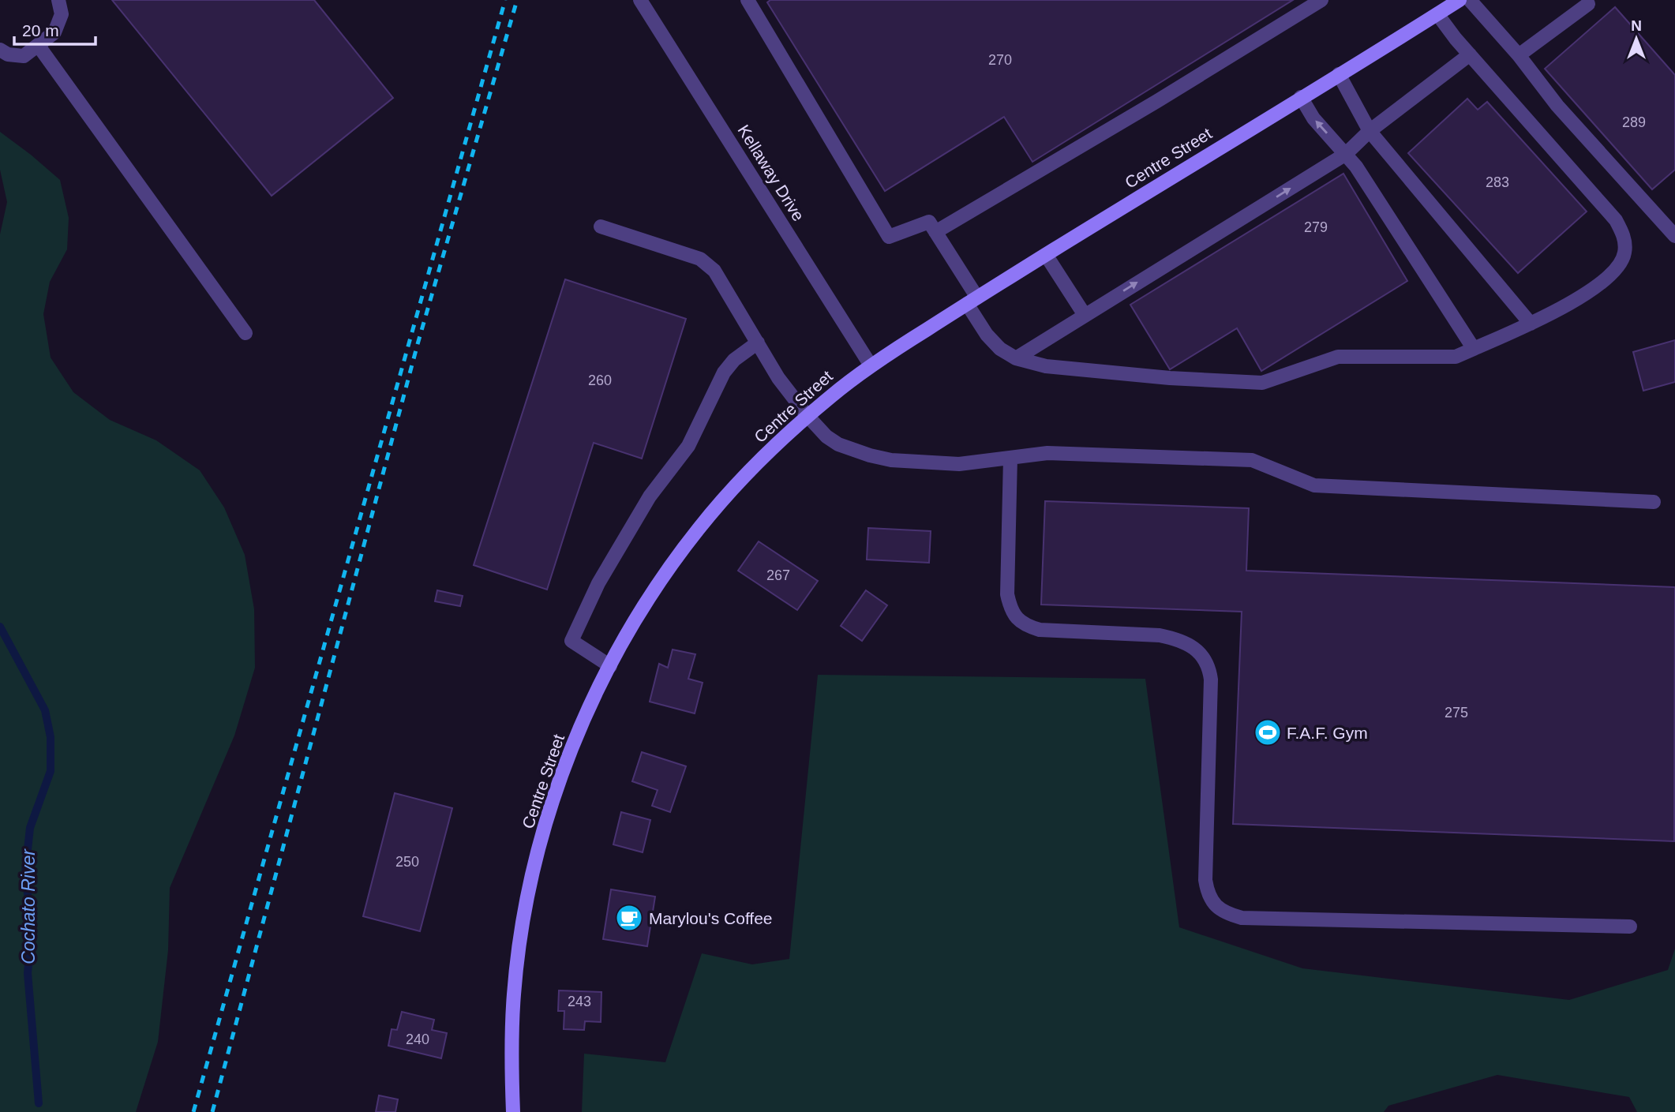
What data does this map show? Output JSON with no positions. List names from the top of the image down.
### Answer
{
  "streets": {
    "main road": ["Centre Street"],
    "street": ["Kellaway Drive"]
  },
  "crossings": [
    ["Centre Street", "Kellaway Drive"]
  ],
  "water": ["Cochato River"],
  "places": {
    "sports": ["F.A.F. Gym"],
    "cafe": ["Marylou's Coffee"]
  },
  "house_numbers": [
    "270",
    "289",
    "283",
    "279",
    "260",
    "267",
    "275",
    "250",
    "243",
    "240"
  ],
  "scale_bar": "20 m",
  "north": "top"
}
